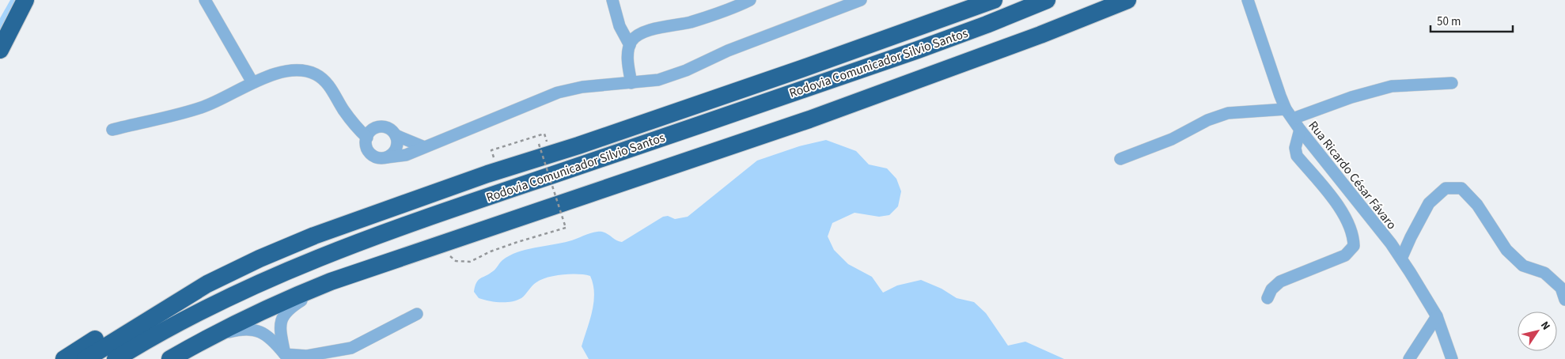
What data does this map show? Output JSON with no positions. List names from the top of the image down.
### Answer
{
  "streets": {
    "highway": ["Rodovia Comunicador Silvio Santos"],
    "street": ["Rua Ricardo César Fávaro"]
  },
  "scale_bar": "50 m",
  "north": "top right"
}
